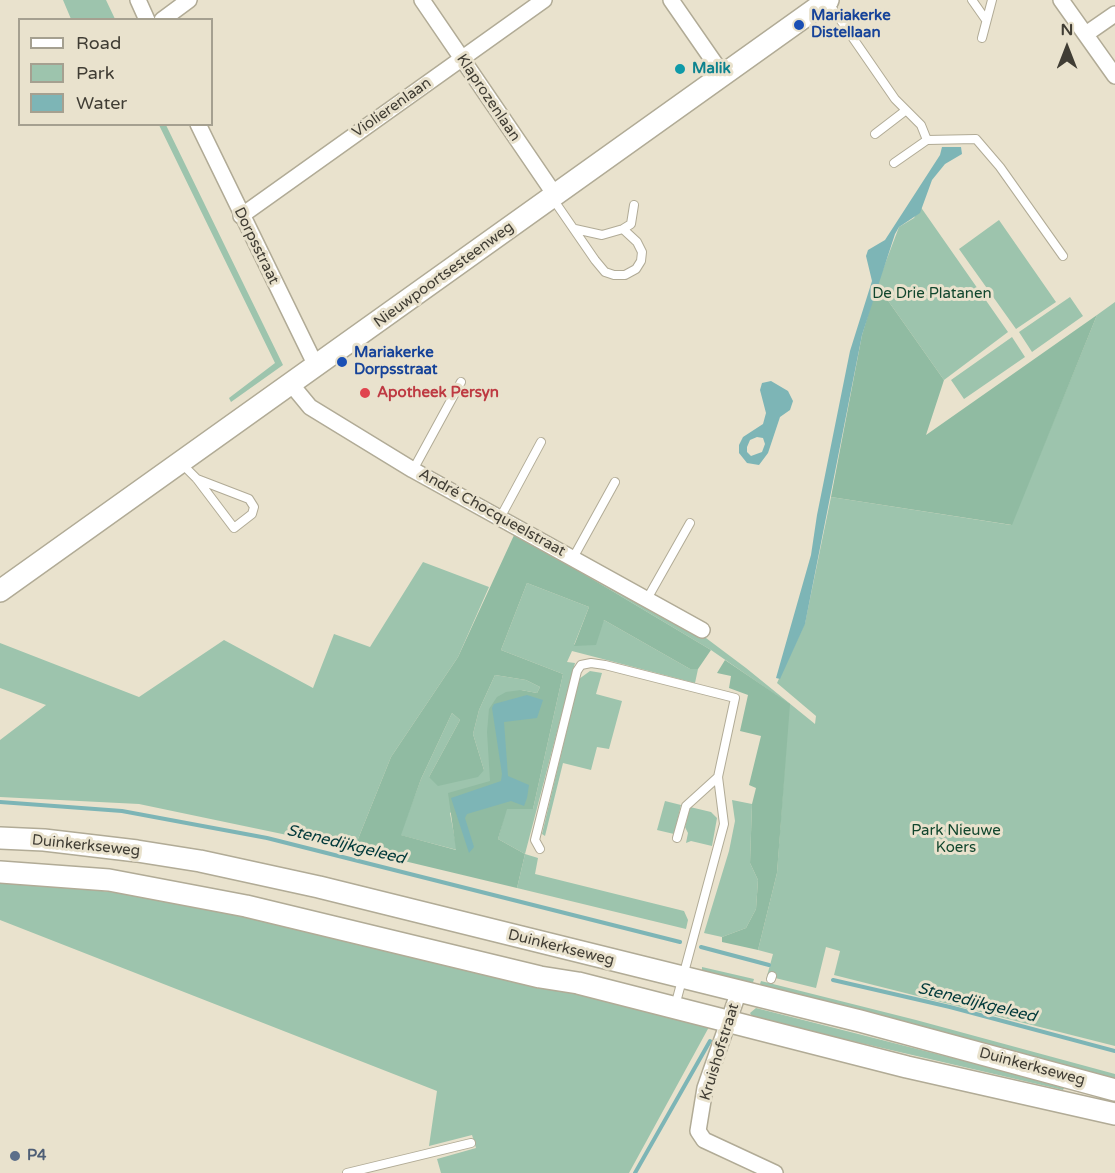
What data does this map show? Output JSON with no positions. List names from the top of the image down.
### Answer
{
  "streets": {
    "main road": ["Nieuwpoortsesteenweg", "Duinkerkseweg"],
    "street": [
      "Klaprozenlaan",
      "Violierenlaan",
      "Dorpsstraat",
      "André Chocqueelstraat",
      "Kruishofstraat"
    ]
  },
  "crossings": [
    ["Klaprozenlaan", "Violierenlaan"],
    ["Klaprozenlaan", "Nieuwpoortsesteenweg"],
    ["Violierenlaan", "Dorpsstraat"],
    ["Dorpsstraat", "Nieuwpoortsesteenweg"],
    ["Nieuwpoortsesteenweg", "André Chocqueelstraat"],
    ["Duinkerkseweg", "Kruishofstraat"]
  ],
  "water": ["Stenedijkgeleed"],
  "parks": ["De Drie Platanen", "Park Nieuwe Koers"],
  "places": [
    "Mariakerke Distellaan",
    "Malik",
    "Mariakerke Dorpsstraat",
    "Apotheek Persyn",
    "P4"
  ],
  "legend": ["Road", "Park", "Water"],
  "north": "top"
}
